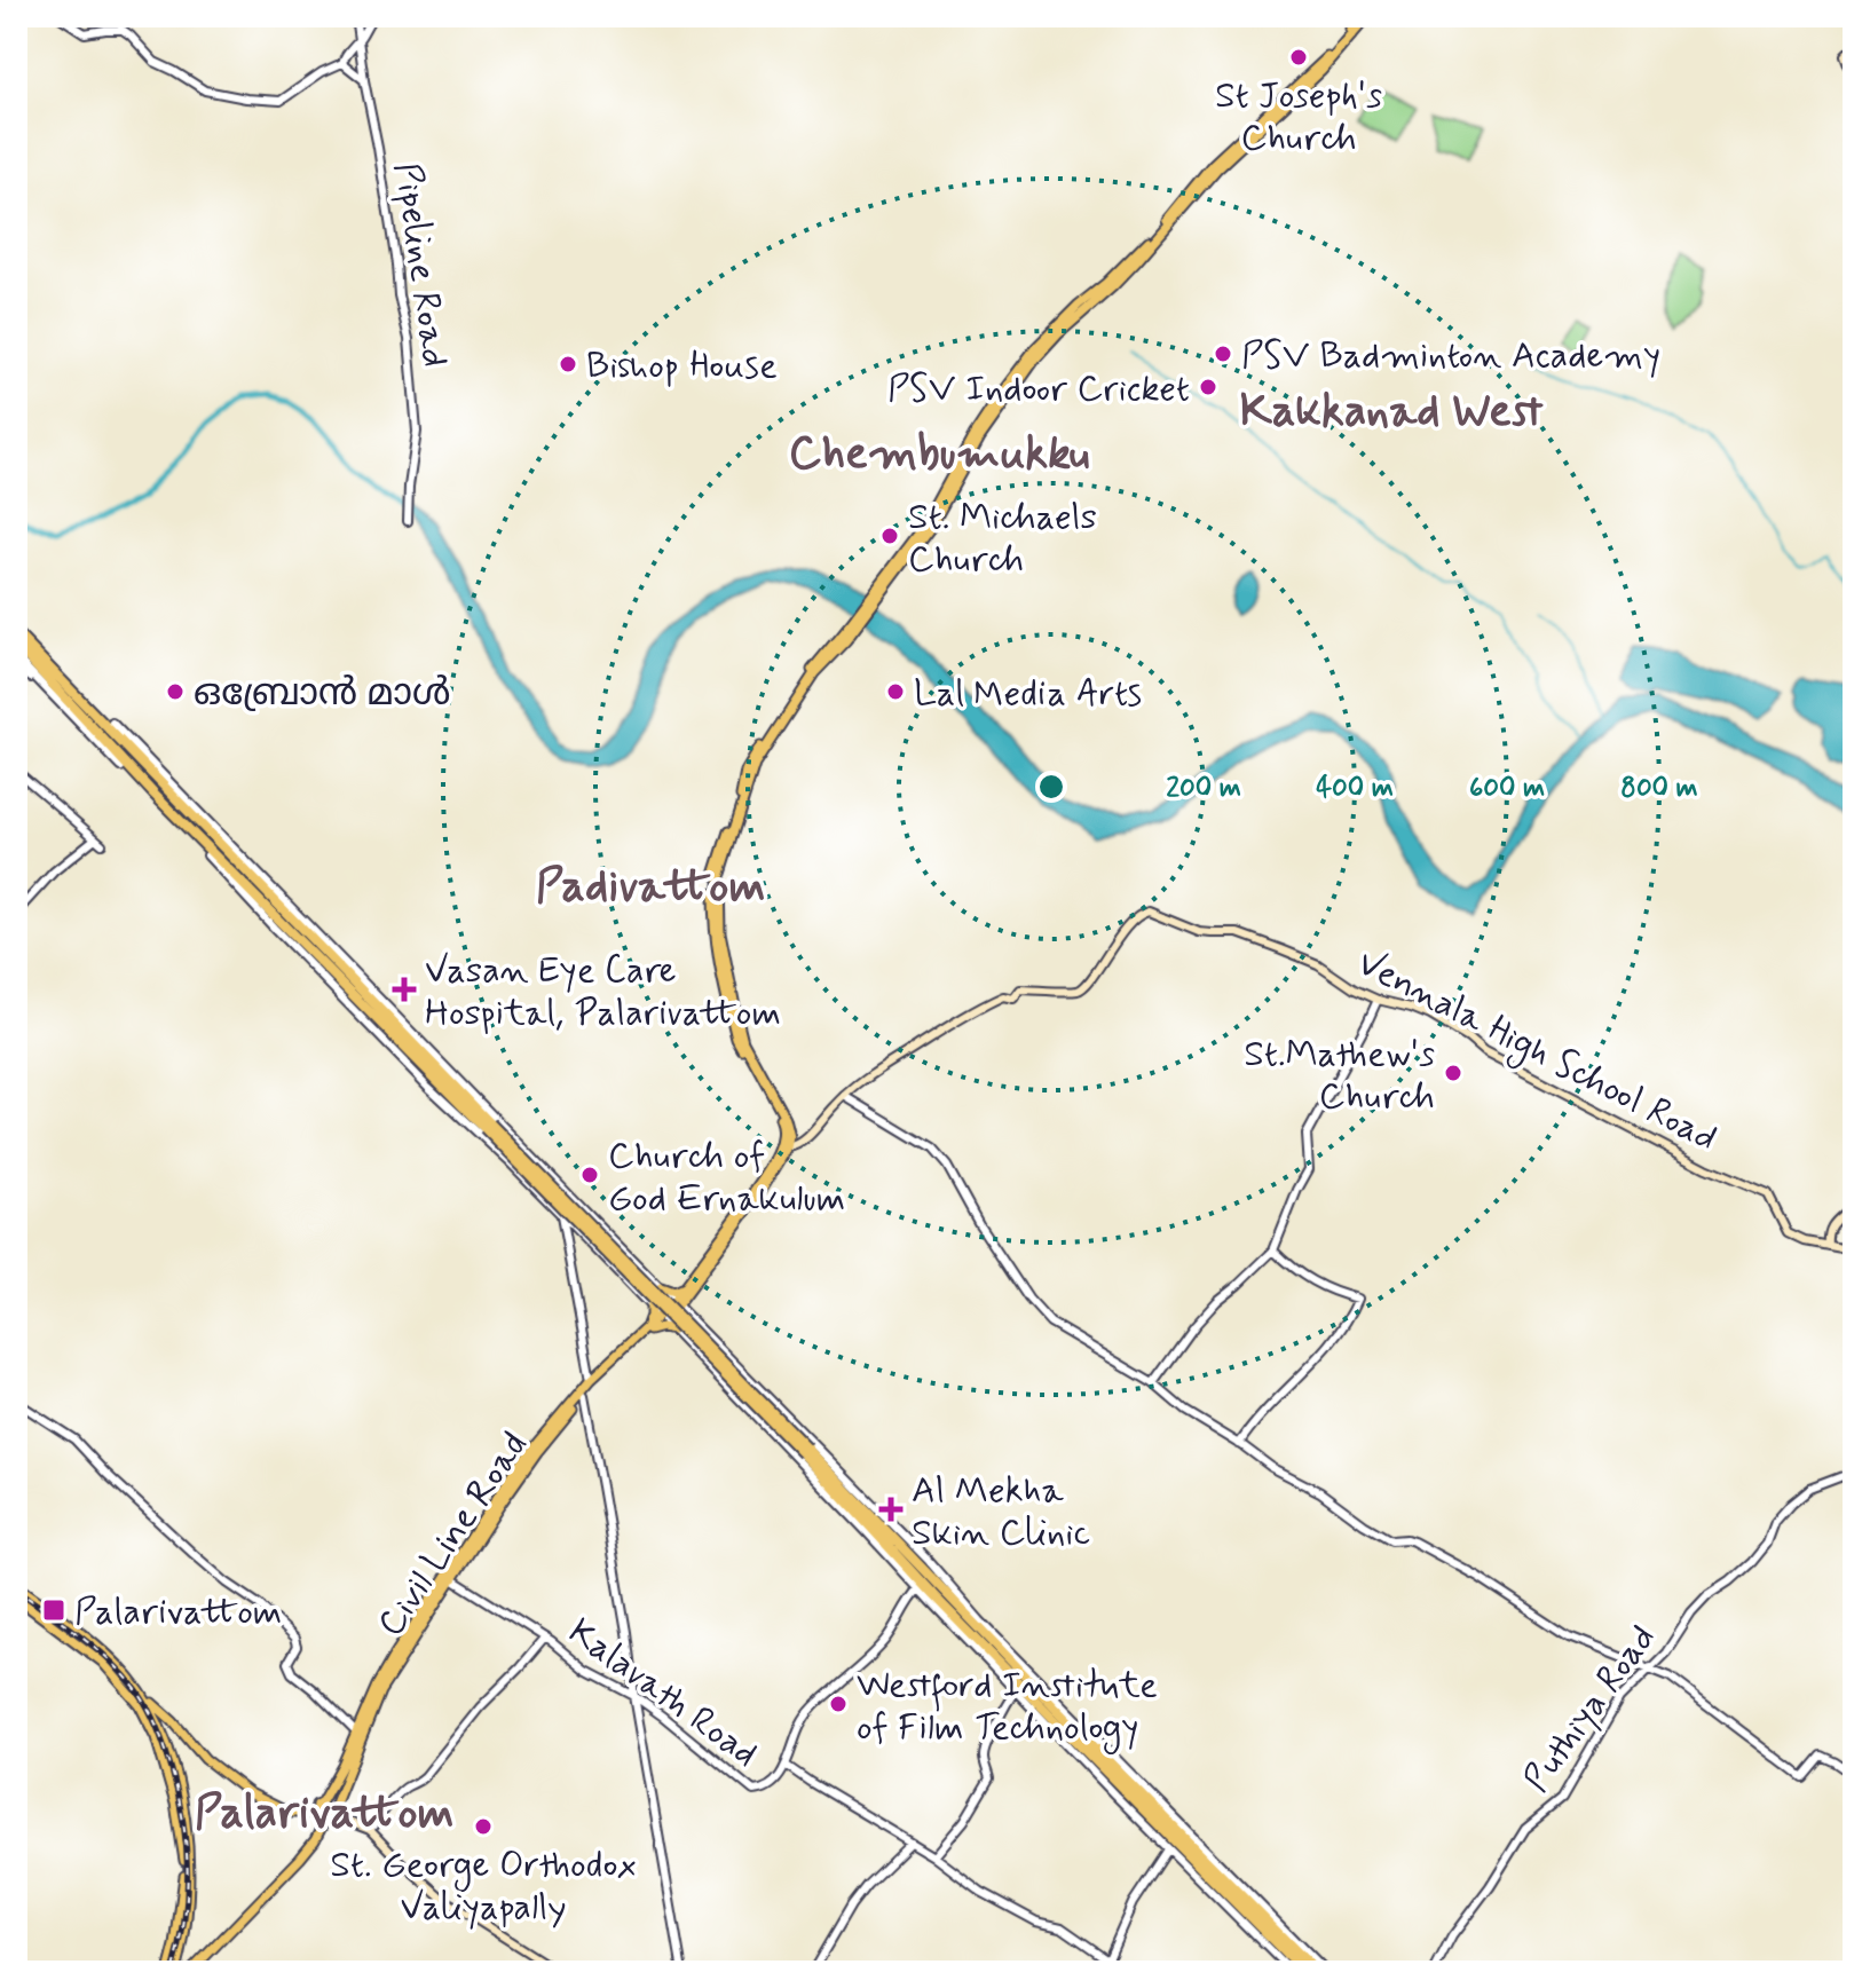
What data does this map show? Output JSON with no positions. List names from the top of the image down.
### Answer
{
  "streets": {
    "main road": ["Vennala High School Road", "Civil Line Road"],
    "street": ["Pipeline Road", "Kalavath Road", "Puthiya Road"]
  },
  "crossings": [
    ["Civil Line Road", "Kalavath Road"]
  ],
  "districts": [
    "Kakkanad West",
    "Chembumukku",
    "Padivattom",
    "Palarivattom"
  ],
  "places": {
    "other": [
      "St Joseph's Church",
      "PSV Badminton Academy",
      "Bishop House",
      "PSV Indoor Cricket",
      "St. Michaels Church",
      "ഒബ്രോൻ മാൾ",
      "Lal Media Arts",
      "St.Mathew's Church",
      "Church of God Ernakulum",
      "Westford Institute of Film Technology",
      "St. George Orthodox Valiyapally"
    ],
    "health": ["Vasan Eye Care Hospital, Palarivattom", "Al Mekha Skin Clinic"],
    "transit": ["Palarivattom"]
  },
  "rings": [
    "200 m",
    "400 m",
    "600 m",
    "800 m"
  ]
}
